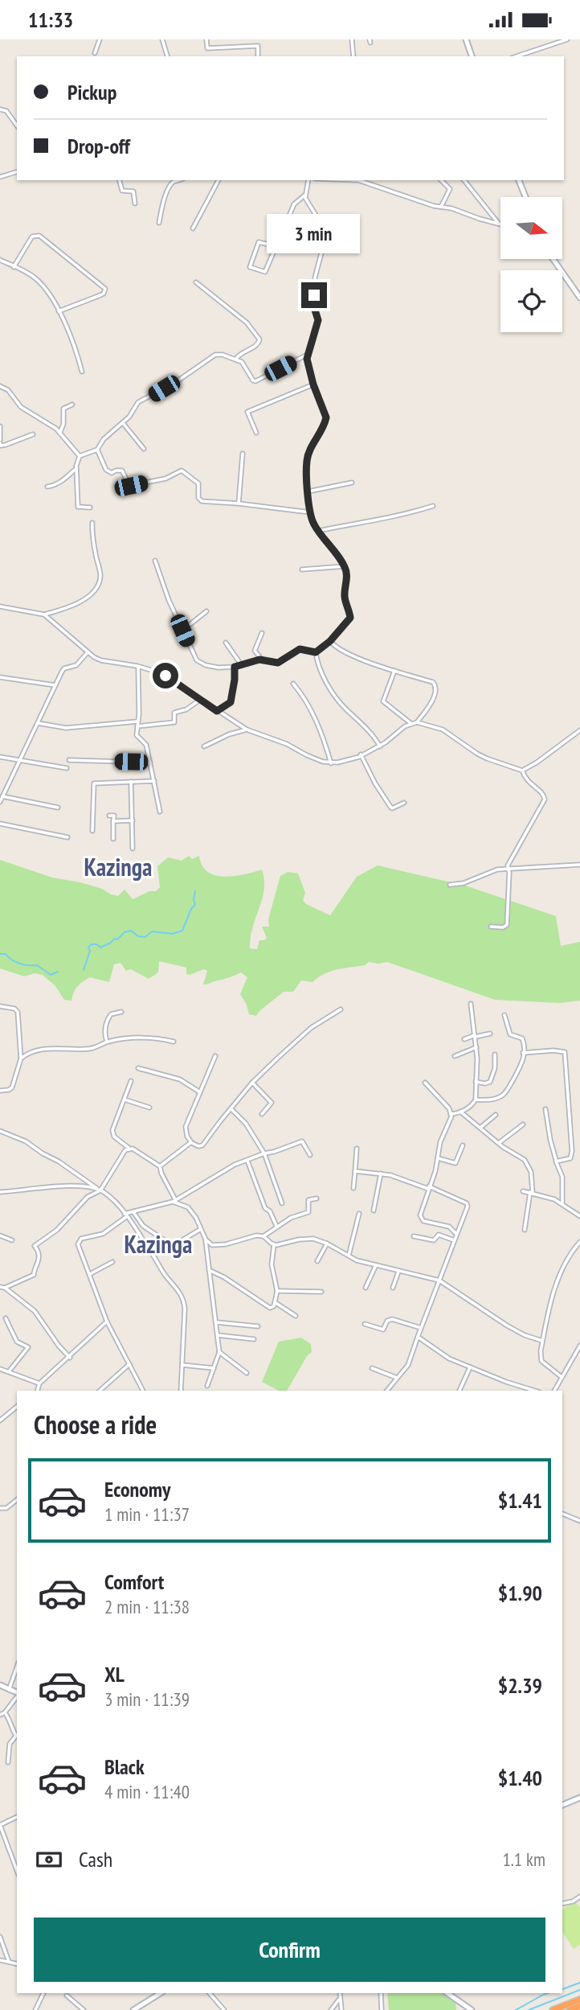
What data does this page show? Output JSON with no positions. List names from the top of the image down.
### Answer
{
  "districts": ["Kazinga", "Kazinga"],
  "north": "right",
  "page": {
    "status": "11:33",
    "banner": ["Pickup", "Drop-off"],
    "bubble": "3 min",
    "heading": "Choose a ride",
    "list": [
      {
        "name": "Economy",
        "note": "1 min · 11:37",
        "value": "$1.41"
      },
      {
        "name": "Comfort",
        "note": "2 min · 11:38",
        "value": "$1.90"
      },
      {
        "name": "XL",
        "note": "3 min · 11:39",
        "value": "$2.39"
      },
      {
        "name": "Black",
        "note": "4 min · 11:40",
        "value": "$1.40"
      }
    ],
    "pay": ["Cash", "1.1 km"],
    "buttons": "Confirm"
  }
}
